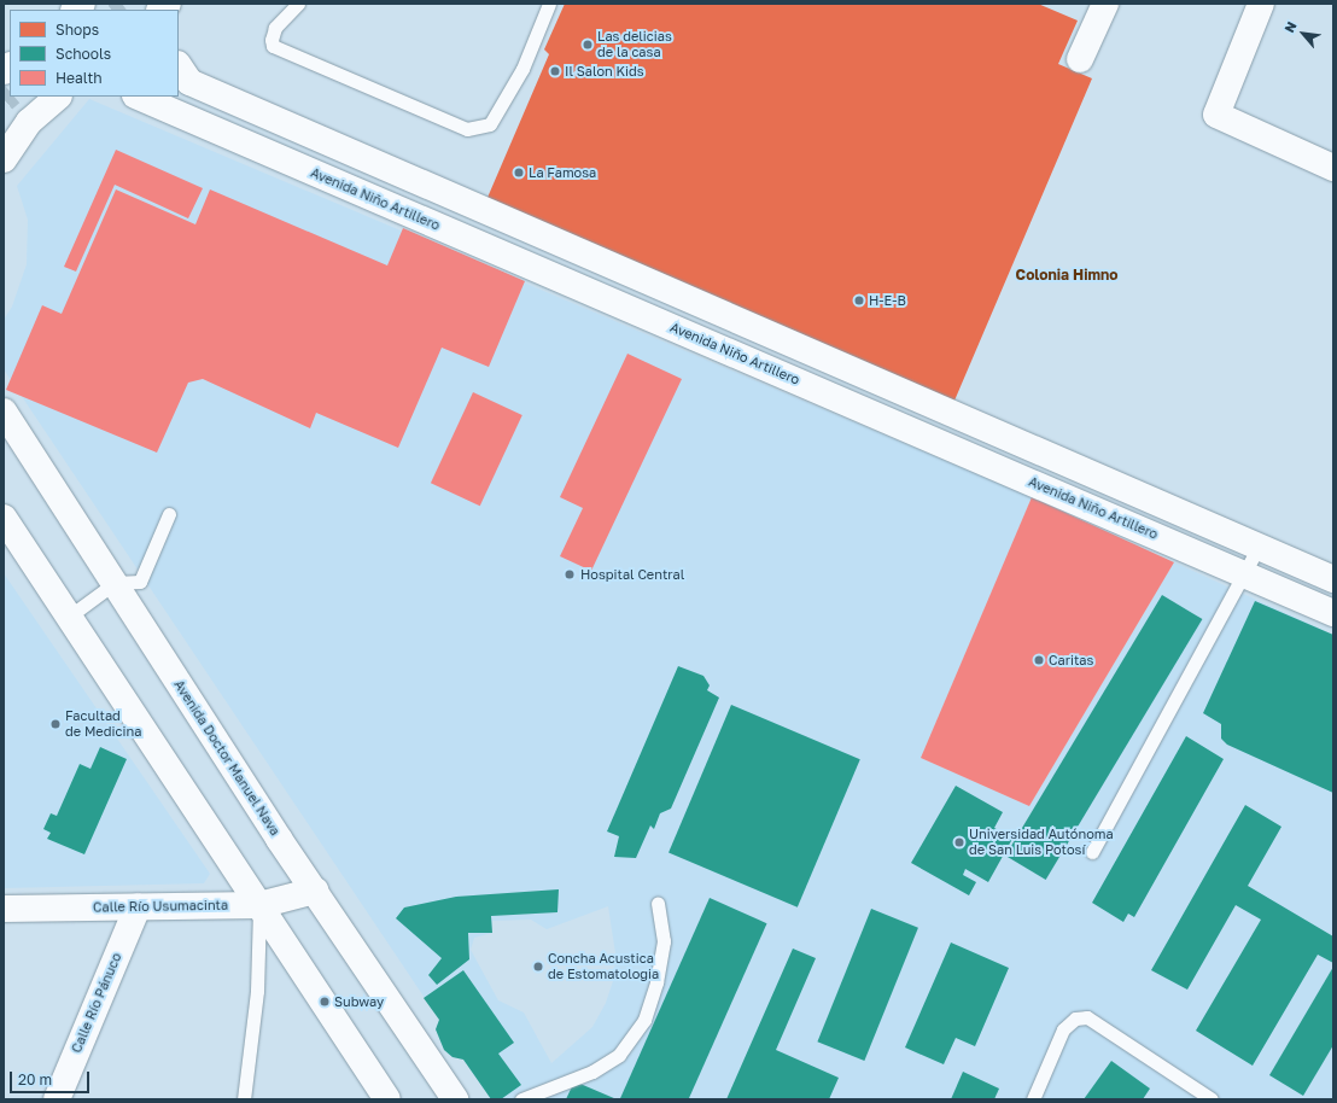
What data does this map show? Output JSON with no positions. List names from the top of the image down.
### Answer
{
  "streets": {
    "main road": [
      "Avenida Niño Artillero",
      "Avenida Doctor Manuel Nava",
      "Calle Río Usumacinta",
      "Calle Río Pánuco"
    ]
  },
  "crossings": [
    ["Avenida Doctor Manuel Nava", "Calle Río Usumacinta"],
    ["Calle Río Usumacinta", "Calle Río Pánuco"]
  ],
  "districts": ["Colonia Himno"],
  "places": [
    "Las delicias de la casa",
    "Il Salon Kids",
    "La Famosa",
    "H-E-B",
    "Hospital Central",
    "Caritas",
    "Facultad de Medicina",
    "Universidad Autónoma de San Luis Potosí",
    "Concha Acustica de Estomatologia",
    "Subway"
  ],
  "legend": ["Shops", "Schools", "Health"],
  "scale_bar": "20 m",
  "north": "top left"
}
